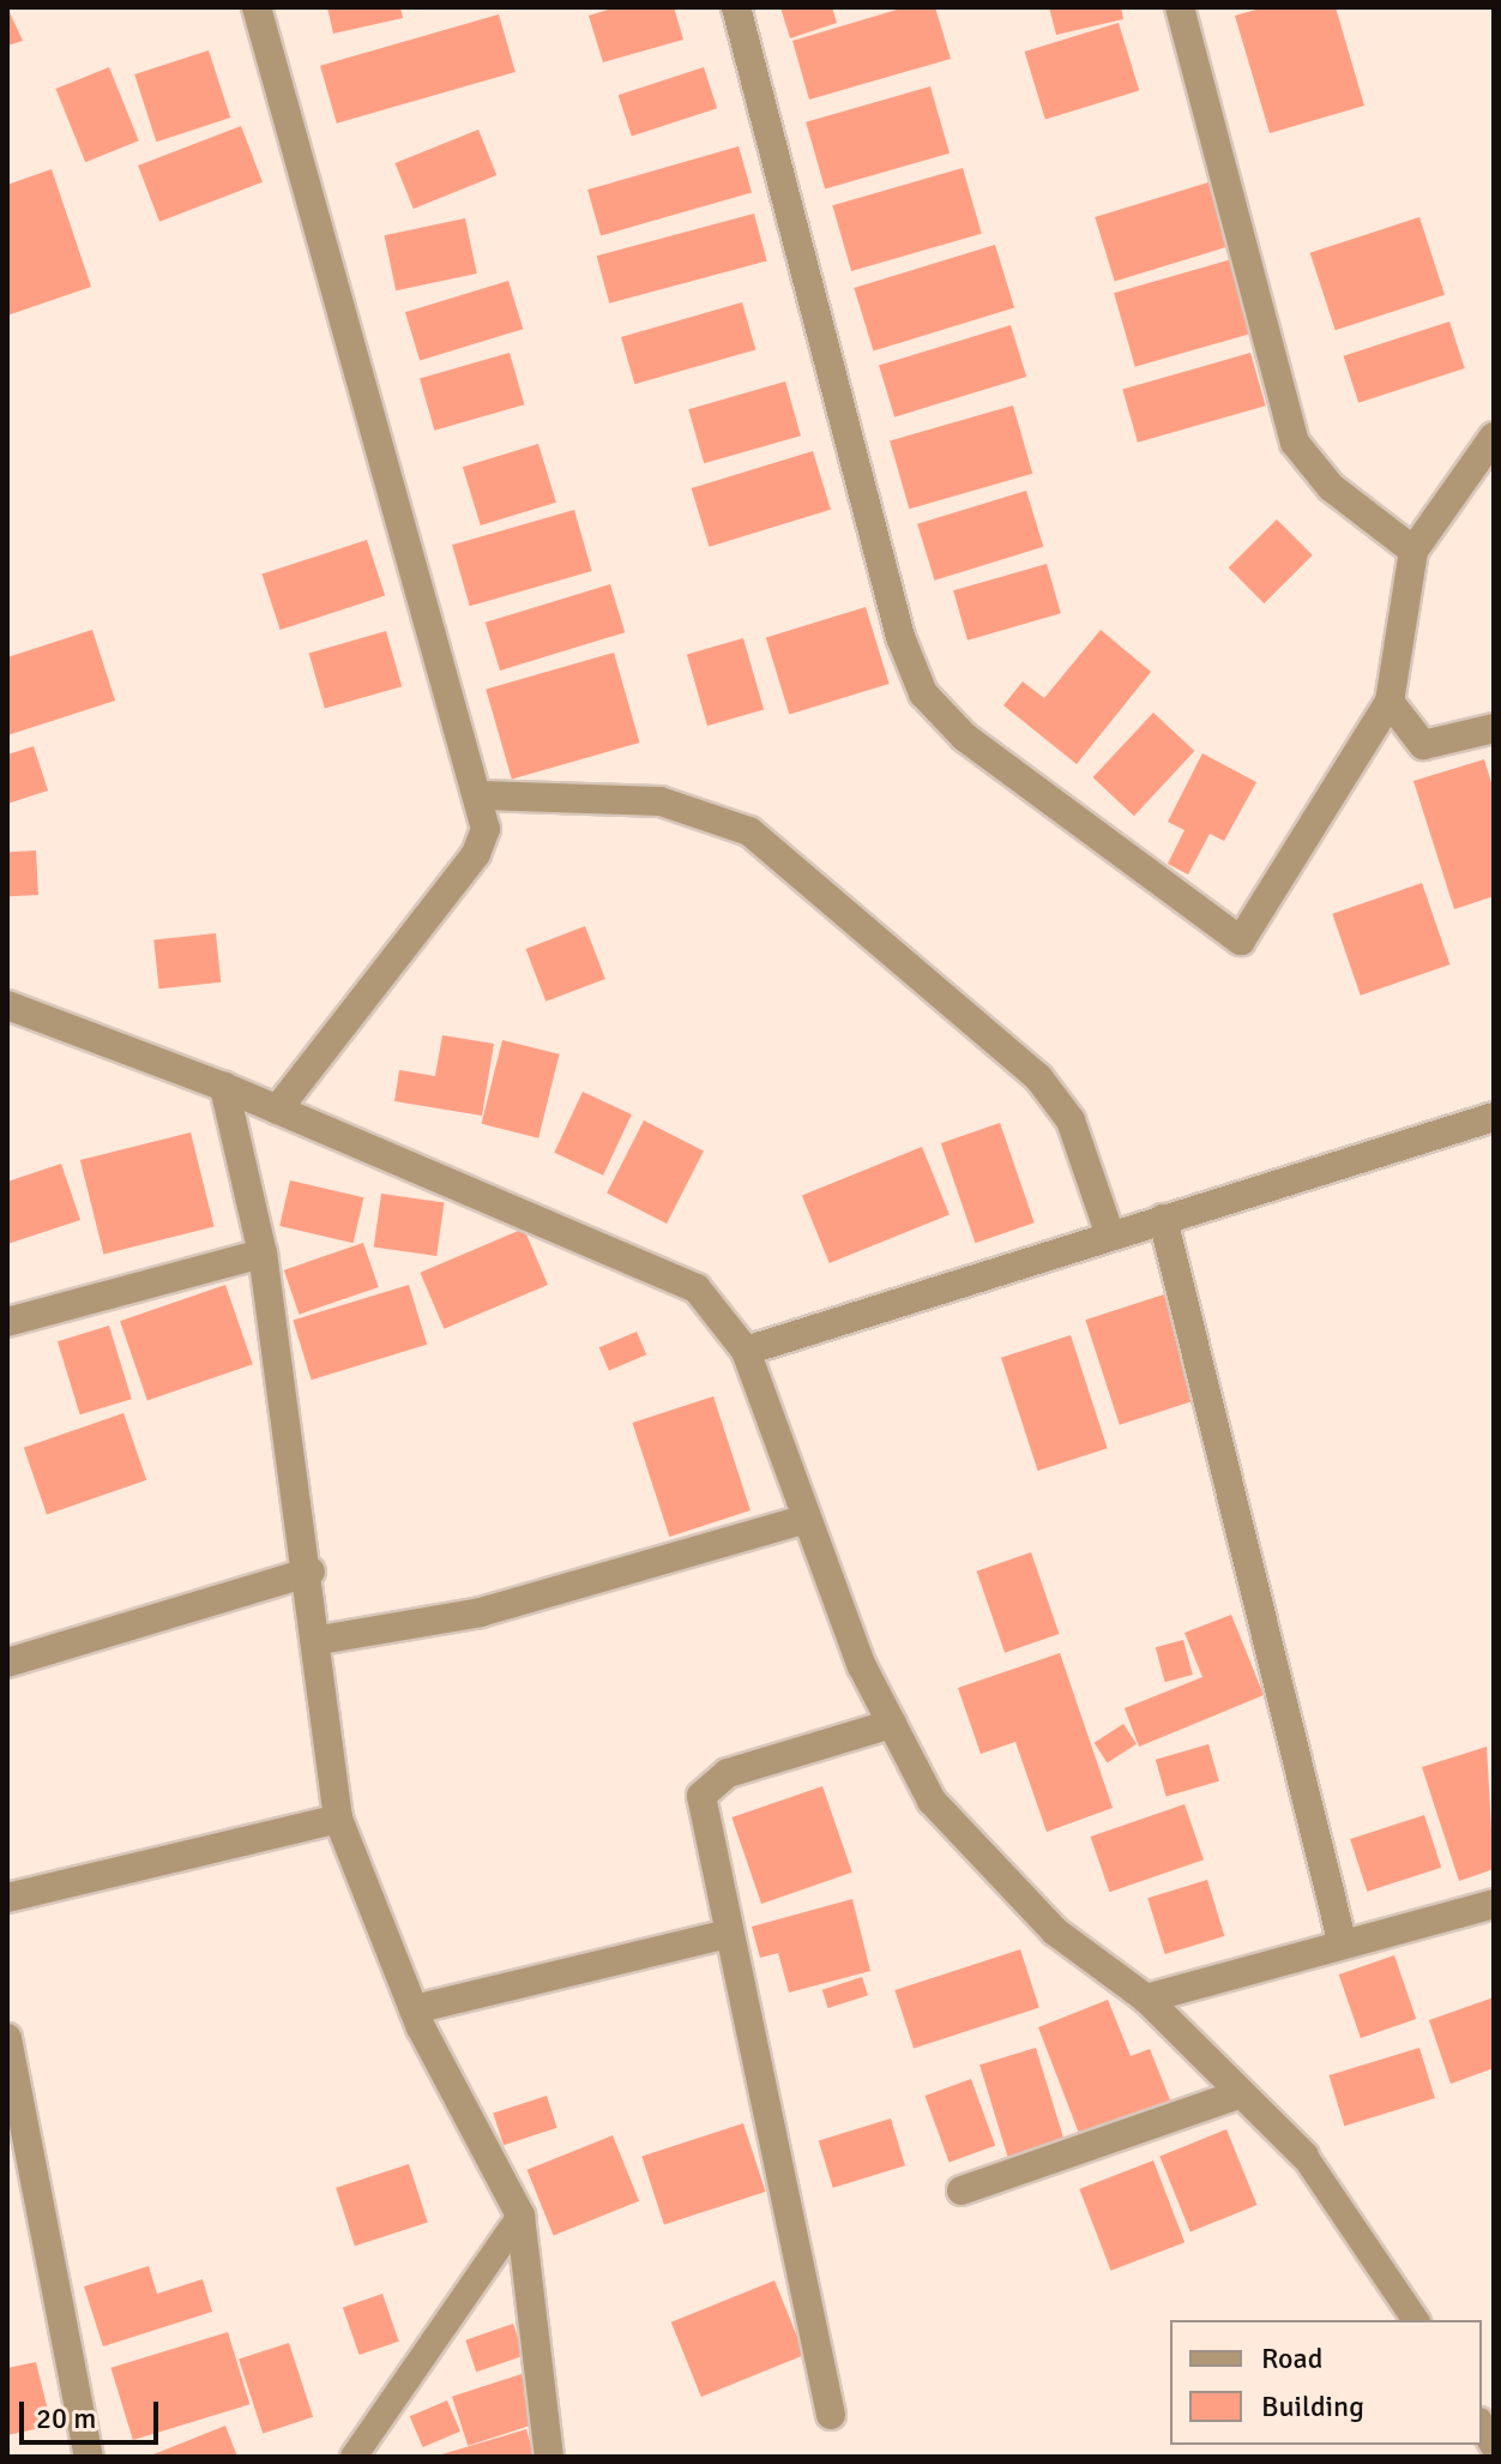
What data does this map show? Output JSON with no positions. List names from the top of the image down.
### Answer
{
  "legend": ["Road", "Building"],
  "scale_bar": "20 m"
}
